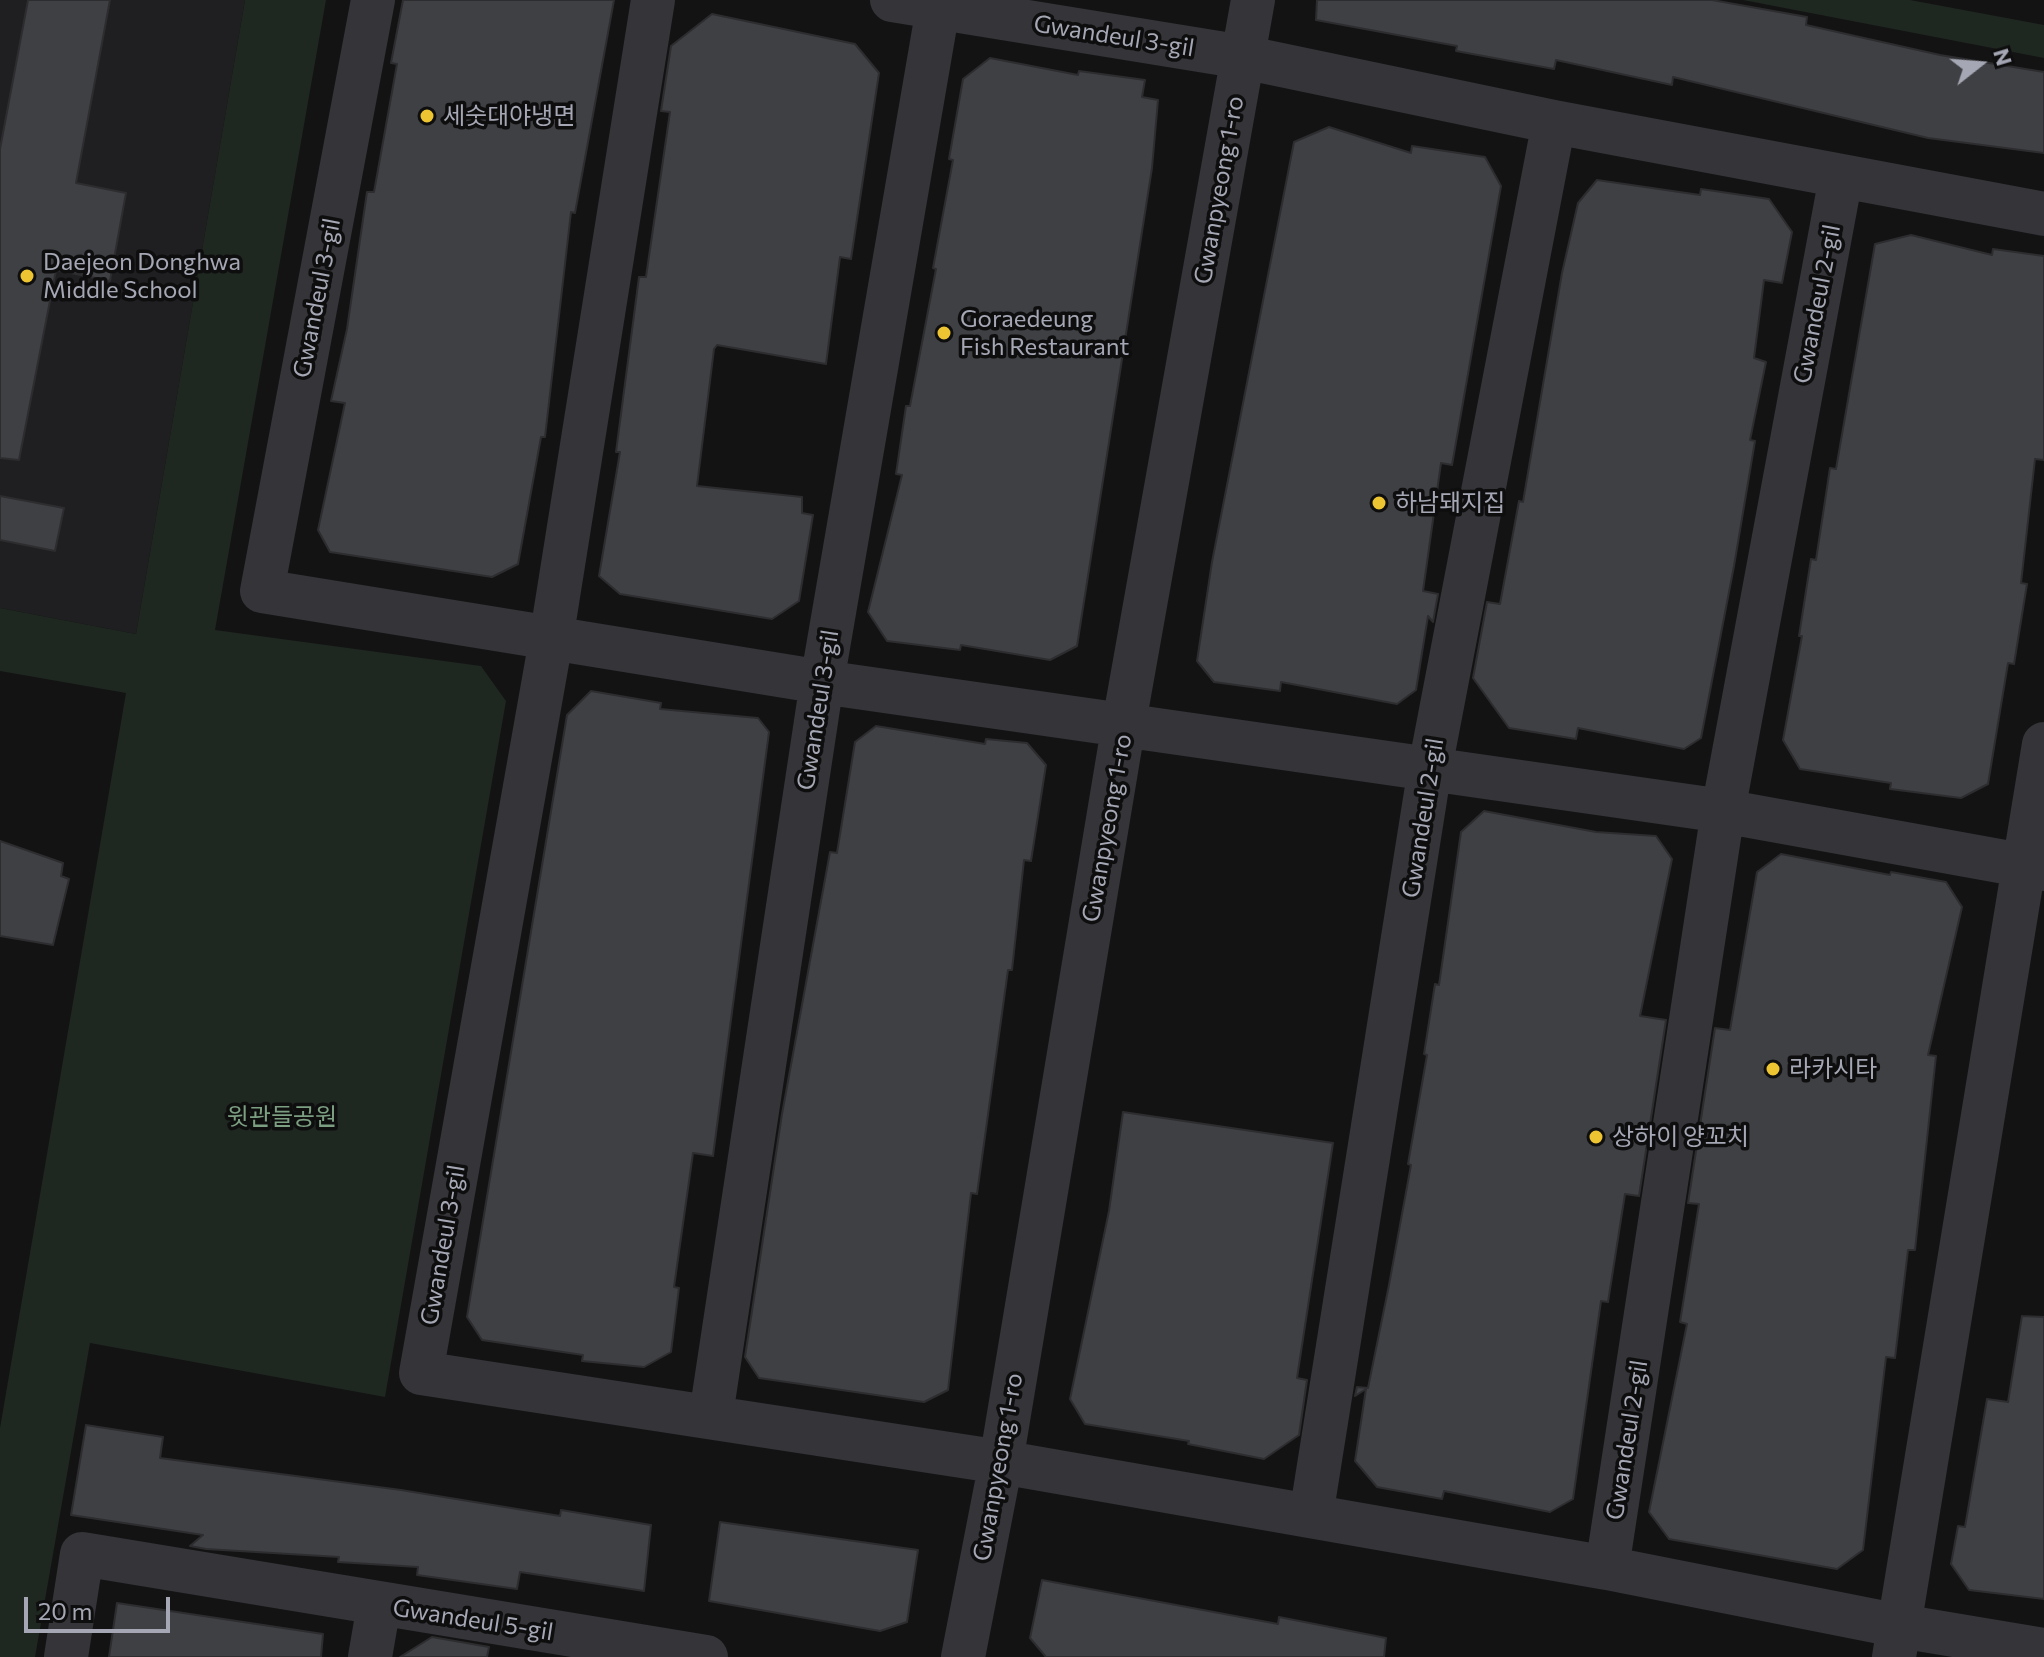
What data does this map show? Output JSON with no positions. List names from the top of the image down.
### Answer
{
  "streets": {
    "street": [
      "Gwandeul 3-gil",
      "Gwanpyeong 1-ro",
      "Gwandeul 2-gil",
      "Gwandeul 5-gil"
    ]
  },
  "crossings": [
    ["Gwandeul 3-gil", "Gwanpyeong 1-ro"]
  ],
  "parks": ["윗관들공원"],
  "places": [
    "세숫대야냉면",
    "Daejeon Donghwa Middle School",
    "Goraedeung Fish Restaurant",
    "하남돼지집",
    "라카시타",
    "상하이 양꼬치"
  ],
  "scale_bar": "20 m",
  "north": "right"
}
